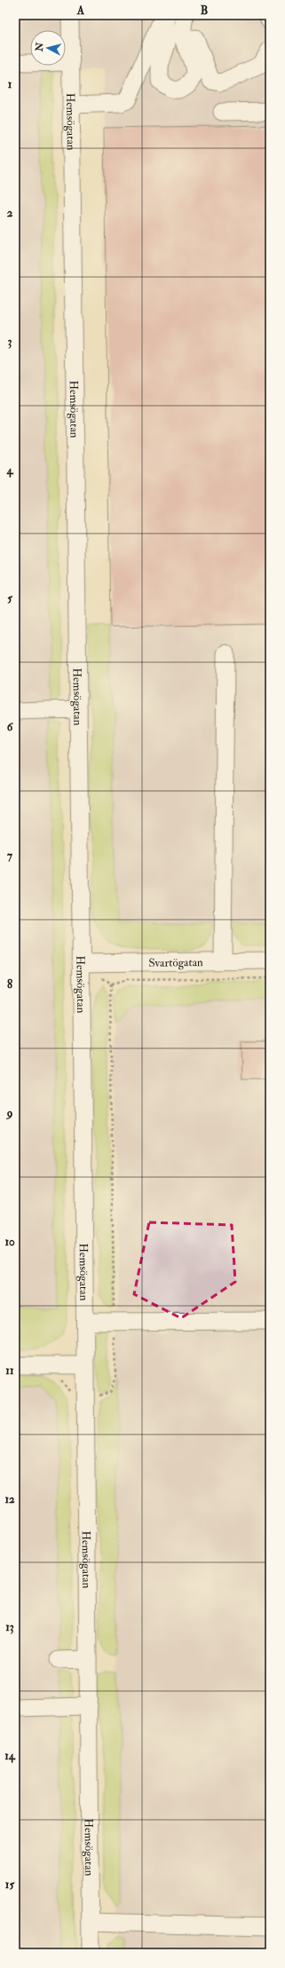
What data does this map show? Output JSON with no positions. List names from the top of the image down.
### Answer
{
  "streets": {
    "street": ["Hemsögatan", "Svartögatan"]
  },
  "crossings": [
    ["Hemsögatan", "Svartögatan"]
  ],
  "north": "left",
  "grid": {
    "columns": ["A", "B"],
    "rows": [
      "1",
      "2",
      "3",
      "4",
      "5",
      "6",
      "7",
      "8",
      "9",
      "10",
      "11",
      "12",
      "13",
      "14",
      "15"
    ]
  }
}
